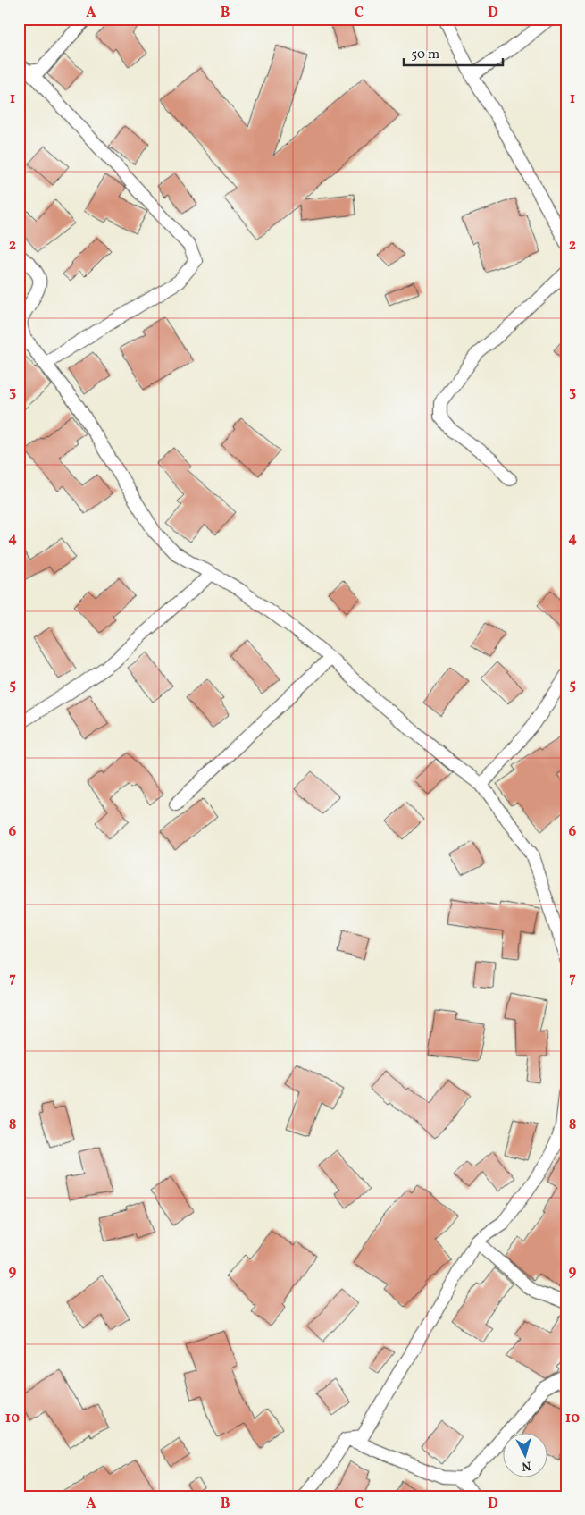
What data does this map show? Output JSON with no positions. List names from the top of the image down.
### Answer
{
  "scale_bar": "50 m",
  "north": "bottom",
  "grid": {
    "columns": [
      "A",
      "B",
      "C",
      "D"
    ],
    "rows": [
      "1",
      "2",
      "3",
      "4",
      "5",
      "6",
      "7",
      "8",
      "9",
      "10"
    ]
  }
}
